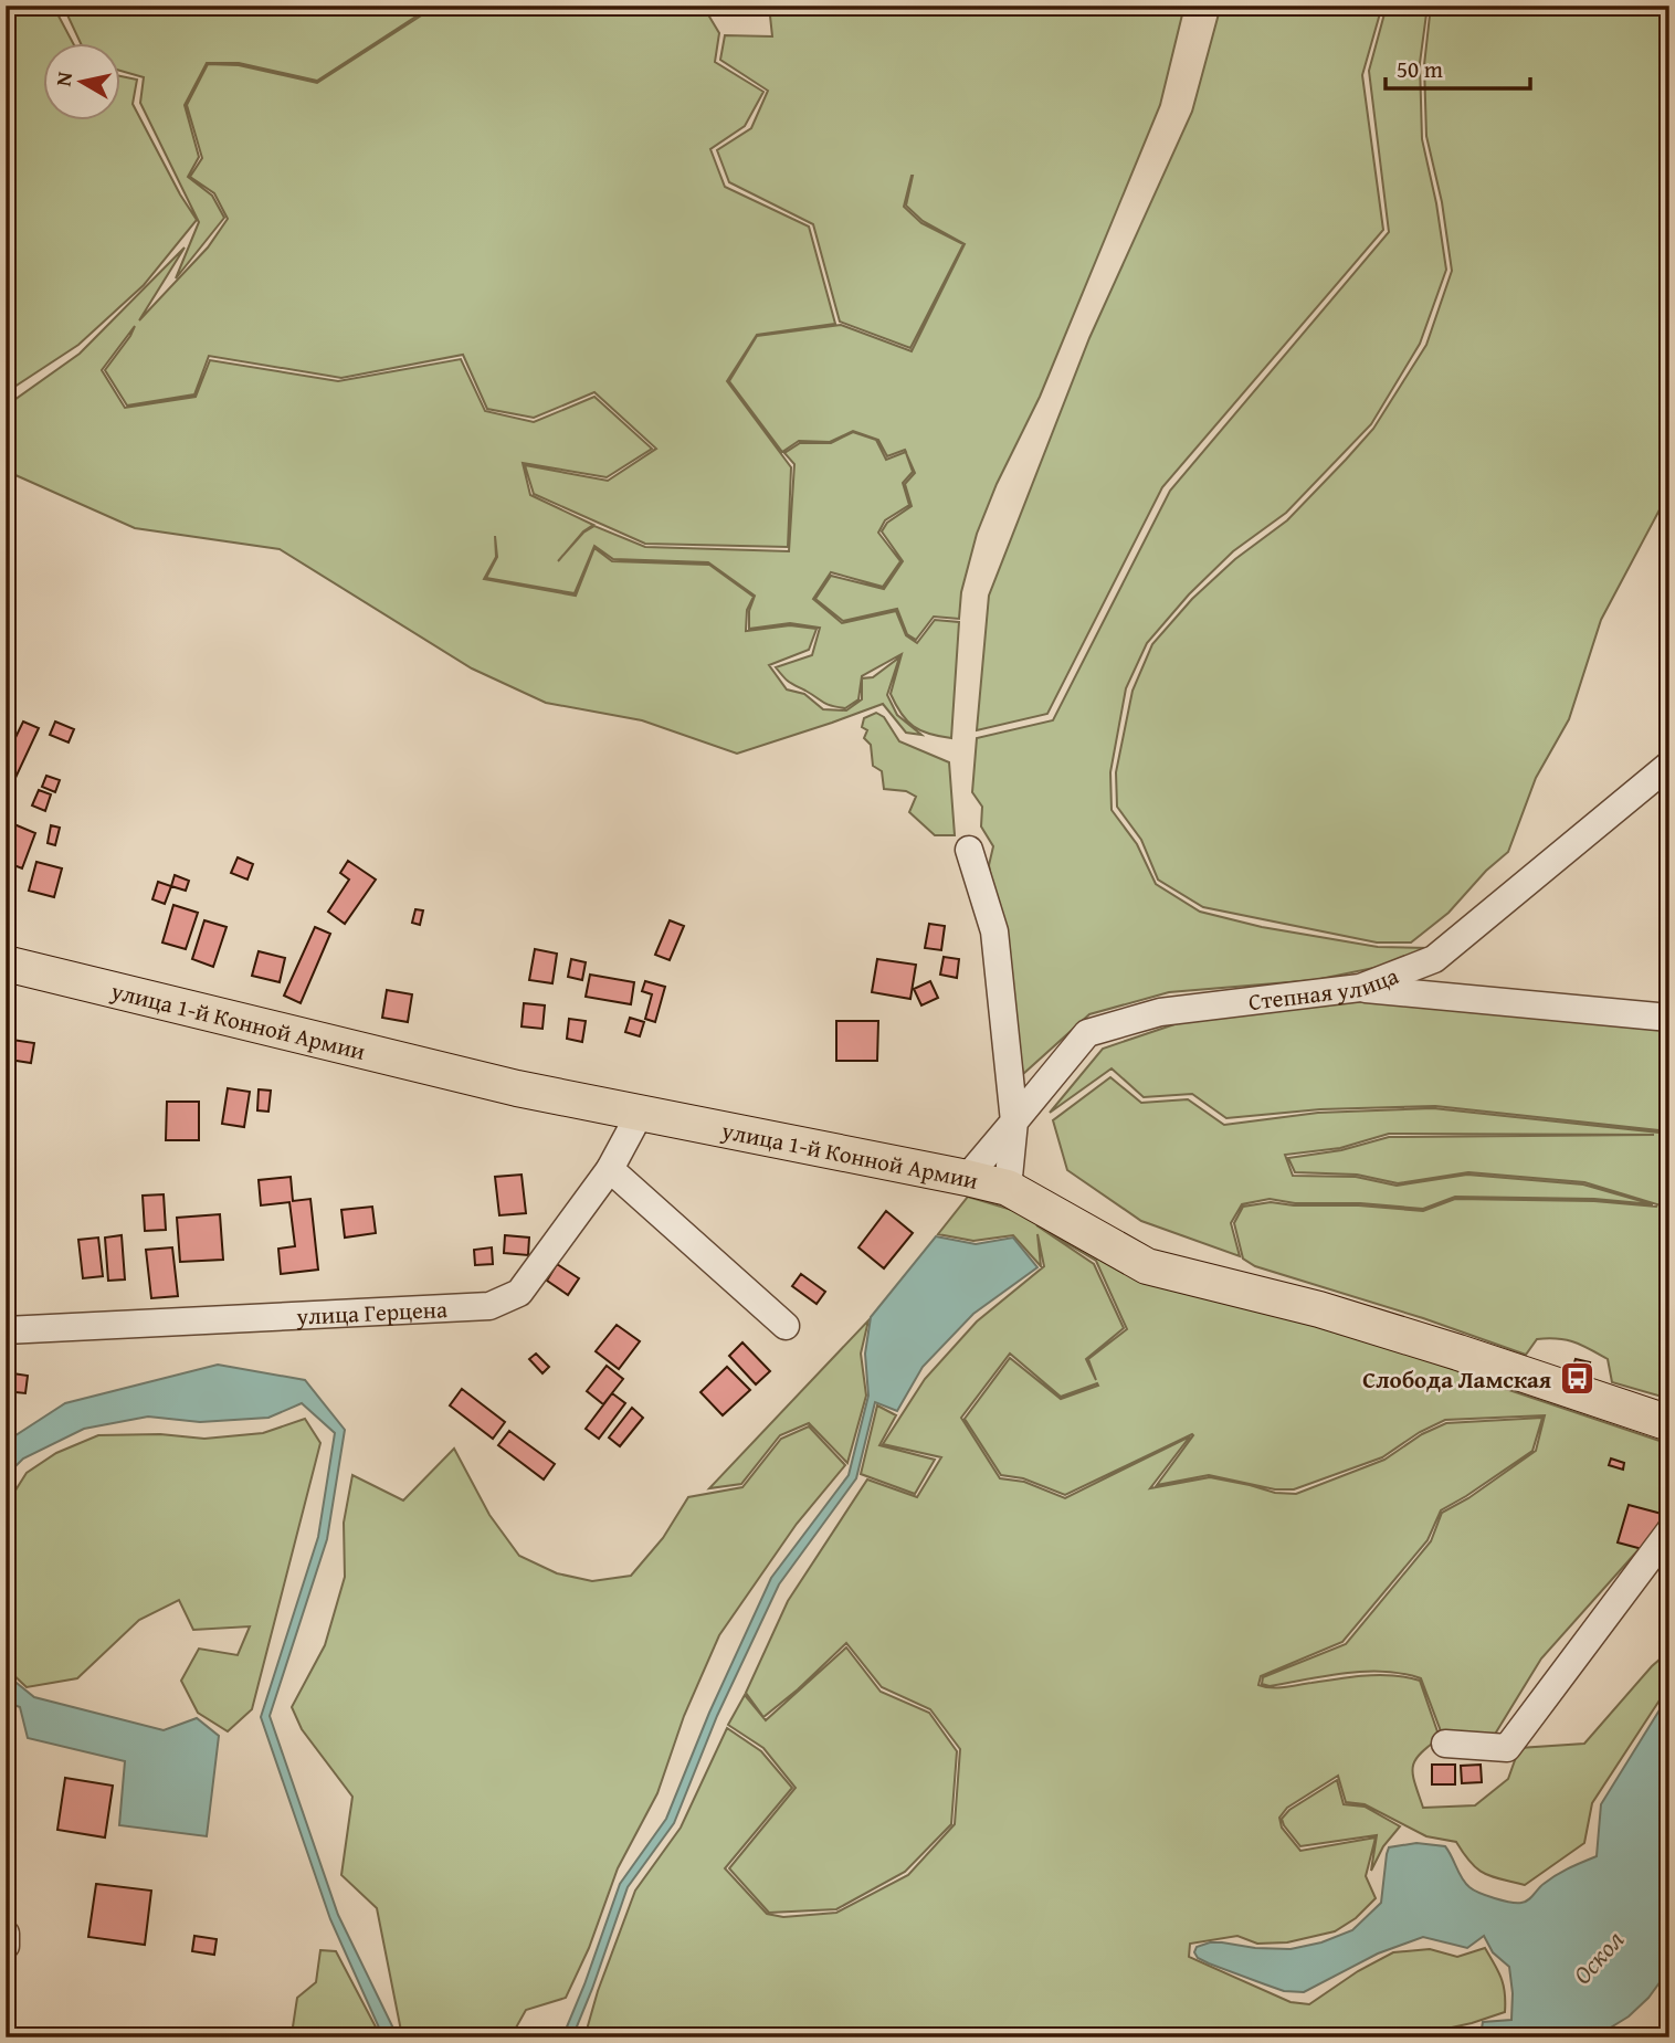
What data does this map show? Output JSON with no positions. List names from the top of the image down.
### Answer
{
  "streets": {
    "main road": ["улица 1-й Конной Армии"],
    "street": ["Степная улица", "улица Герцена"]
  },
  "crossings": [
    ["Степная улица", "улица 1-й Конной Армии"],
    ["улица 1-й Конной Армии", "улица Герцена"]
  ],
  "water": ["Оскол"],
  "places": {
    "bus stop": ["Слобода Ламская"]
  },
  "scale_bar": "50 m",
  "north": "left"
}
